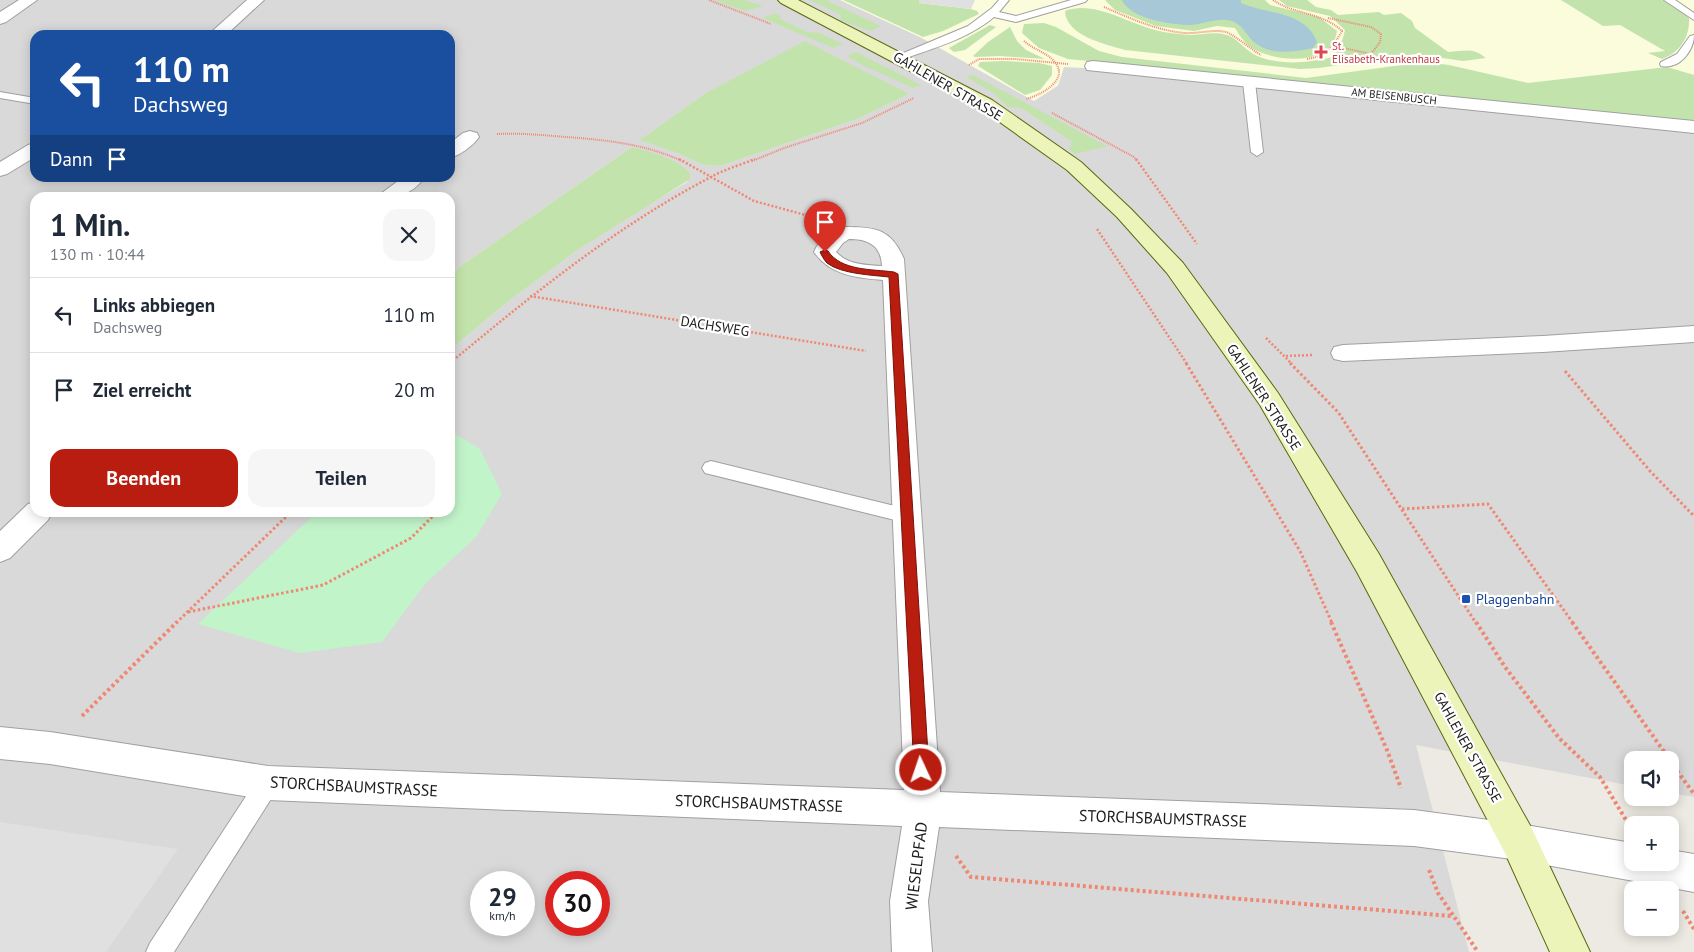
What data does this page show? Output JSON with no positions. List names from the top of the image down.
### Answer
{
  "streets": {
    "main road": ["GAHLENER STRASSE"],
    "street": ["AM BEISENBUSCH", "STORCHSBAUMSTRASSE", "WIESELPFAD"],
    "path": ["DACHSWEG"]
  },
  "crossings": [
    ["GAHLENER STRASSE", "STORCHSBAUMSTRASSE"],
    ["STORCHSBAUMSTRASSE", "WIESELPFAD"]
  ],
  "places": {
    "health": ["St. Elisabeth-Krankenhaus"],
    "transit": ["Plaggenbahn"]
  },
  "page": {
    "turn": ["110 m", "Dachsweg"],
    "then": "Dann",
    "heading": ["1 Min.", "130 m · 10:44"],
    "list": [
      {
        "name": "Links abbiegen",
        "note": "Dachsweg",
        "value": "110 m"
      },
      {
        "name": "Ziel erreicht",
        "value": "20 m"
      }
    ],
    "buttons": ["Beenden", "Teilen"],
    "map_buttons": ["+", "−"],
    "speed": "29 km/h",
    "limit": "30"
  }
}
